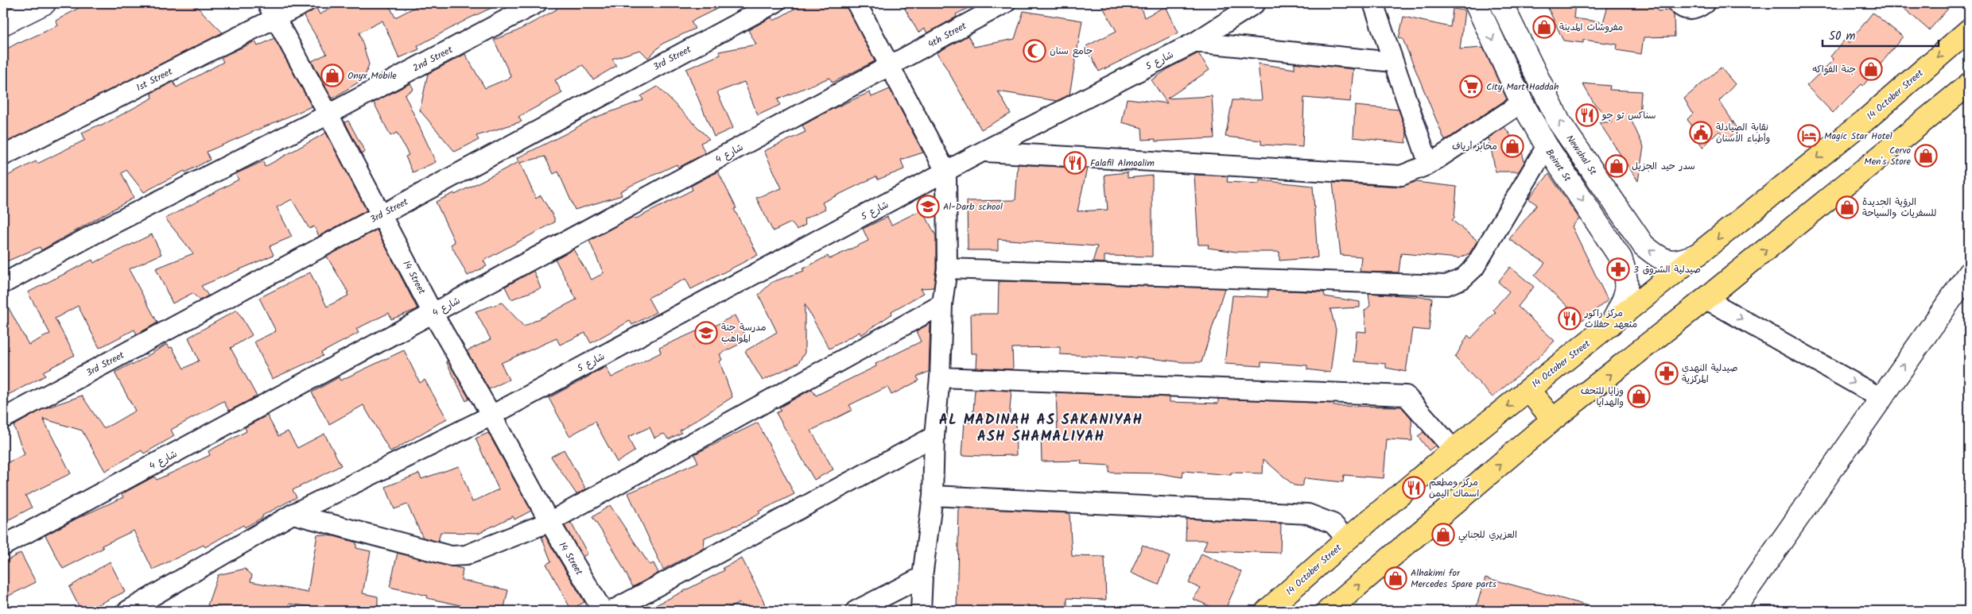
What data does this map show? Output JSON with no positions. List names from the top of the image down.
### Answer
{
  "streets": {
    "main road": ["14 October Street", "Newshal St", "Beirut St"],
    "street": [
      "4th Street",
      "3rd Street",
      "2nd Street",
      "شارع 5",
      "1st Street",
      "شارع 4",
      "14 Street"
    ]
  },
  "crossings": [
    ["4th Street", "شارع 4"],
    ["3rd Street", "14 Street"],
    ["2nd Street", "14 Street"],
    ["شارع 5", "14 Street"],
    ["1st Street", "14 Street"],
    ["14 October Street", "Newshal St"],
    ["14 October Street", "Beirut St"],
    ["شارع 4", "14 Street"]
  ],
  "one_way": ["Newshal St", "Beirut St"],
  "districts": ["AL MADINAH AS SAKANIYAH ASH SHAMALIYAH"],
  "places": {
    "shop": [
      "مفروشات المدينة",
      "جنة الفواكه",
      "Onyx Mobile",
      "مخابز أرياف",
      "Cervo Men's Store",
      "سدر حيد الجزيل",
      "الرؤية الجديدة للسفريات والسياحة",
      "وزايا للتحف والهدايا",
      "العزيري للجنابي",
      "Alhakimi for Mercedes Spare parts"
    ],
    "mosque": ["جامع سنان"],
    "supermarket": ["City Mart Haddah"],
    "restaurant": [
      "سناكس تو جو",
      "Falafil Almoalim",
      "مركز راكور متعهد حفلات",
      "مركز ومطعم اسماك اليمن"
    ],
    "public building": ["نقابة الصيادلة وأطباء الأسنان"],
    "hotel": ["Magic Star Hotel"],
    "school or university": ["Al-Darb school", "مدرسة جنة المواهب"],
    "pharmacy": ["صيدلية الشروق 3", "صيدلية النهدي المركزية"]
  },
  "scale_bar": "50 m"
}
